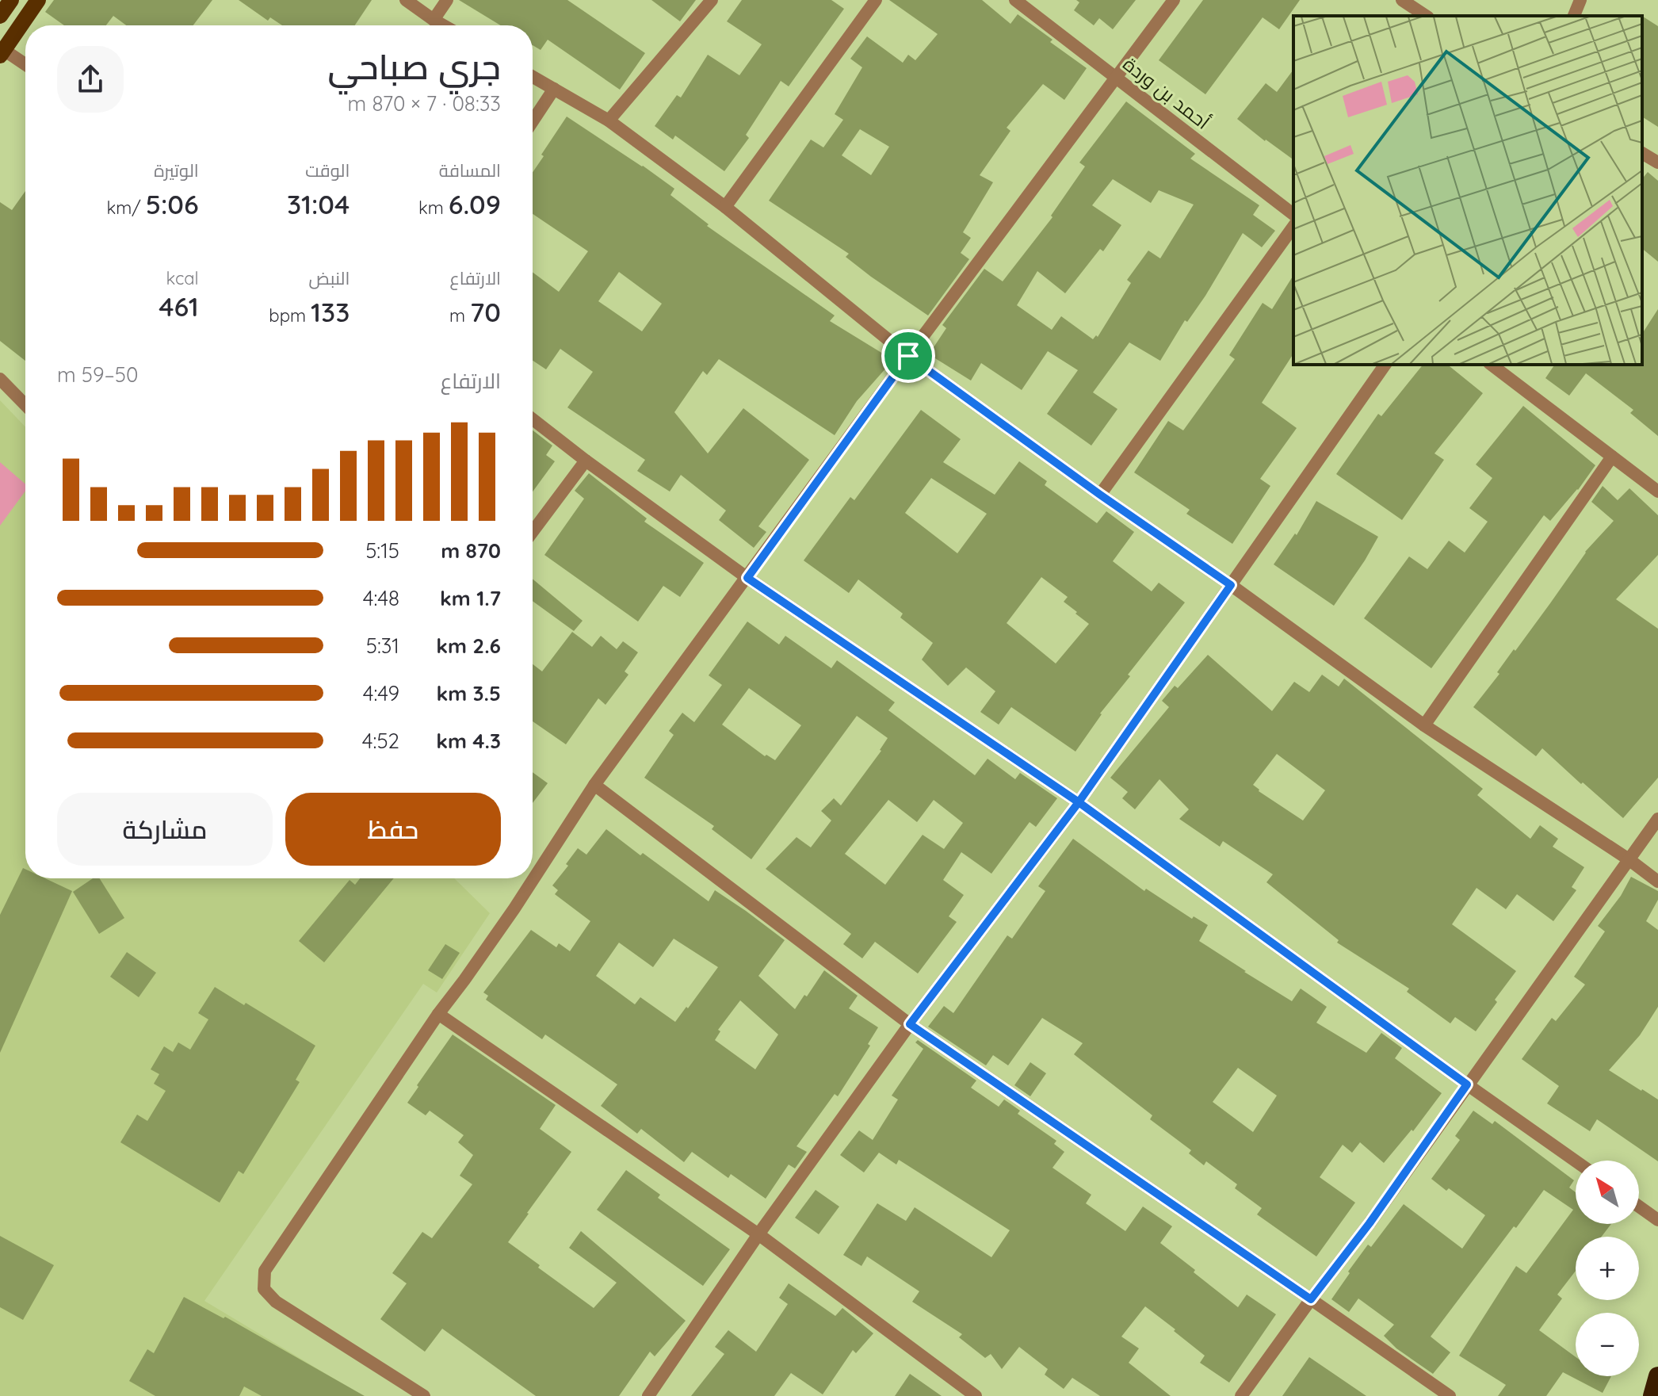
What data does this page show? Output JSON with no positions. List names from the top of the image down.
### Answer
{
  "streets": {
    "street": ["أحمد بن وردة"]
  },
  "north": "top left",
  "page": {
    "heading": ["جري صباحي", "08:33 · 7 × 870 m"],
    "stats": [
      ["المسافة", "6.09 km"],
      ["الوقت", "31:04"],
      ["الوتيرة", "5:06 /km"],
      ["الارتفاع", "70 m"],
      ["النبض", "133 bpm"],
      ["kcal", "461"]
    ],
    "chart": ["الارتفاع", "50–59 m"],
    "list": [
      {
        "name": "870 m",
        "note": "5:15"
      },
      {
        "name": "1.7 km",
        "note": "4:48"
      },
      {
        "name": "2.6 km",
        "note": "5:31"
      },
      {
        "name": "3.5 km",
        "note": "4:49"
      },
      {
        "name": "4.3 km",
        "note": "4:52"
      }
    ],
    "buttons": ["حفظ", "مشاركة"],
    "map_buttons": ["+", "−"]
  }
}
